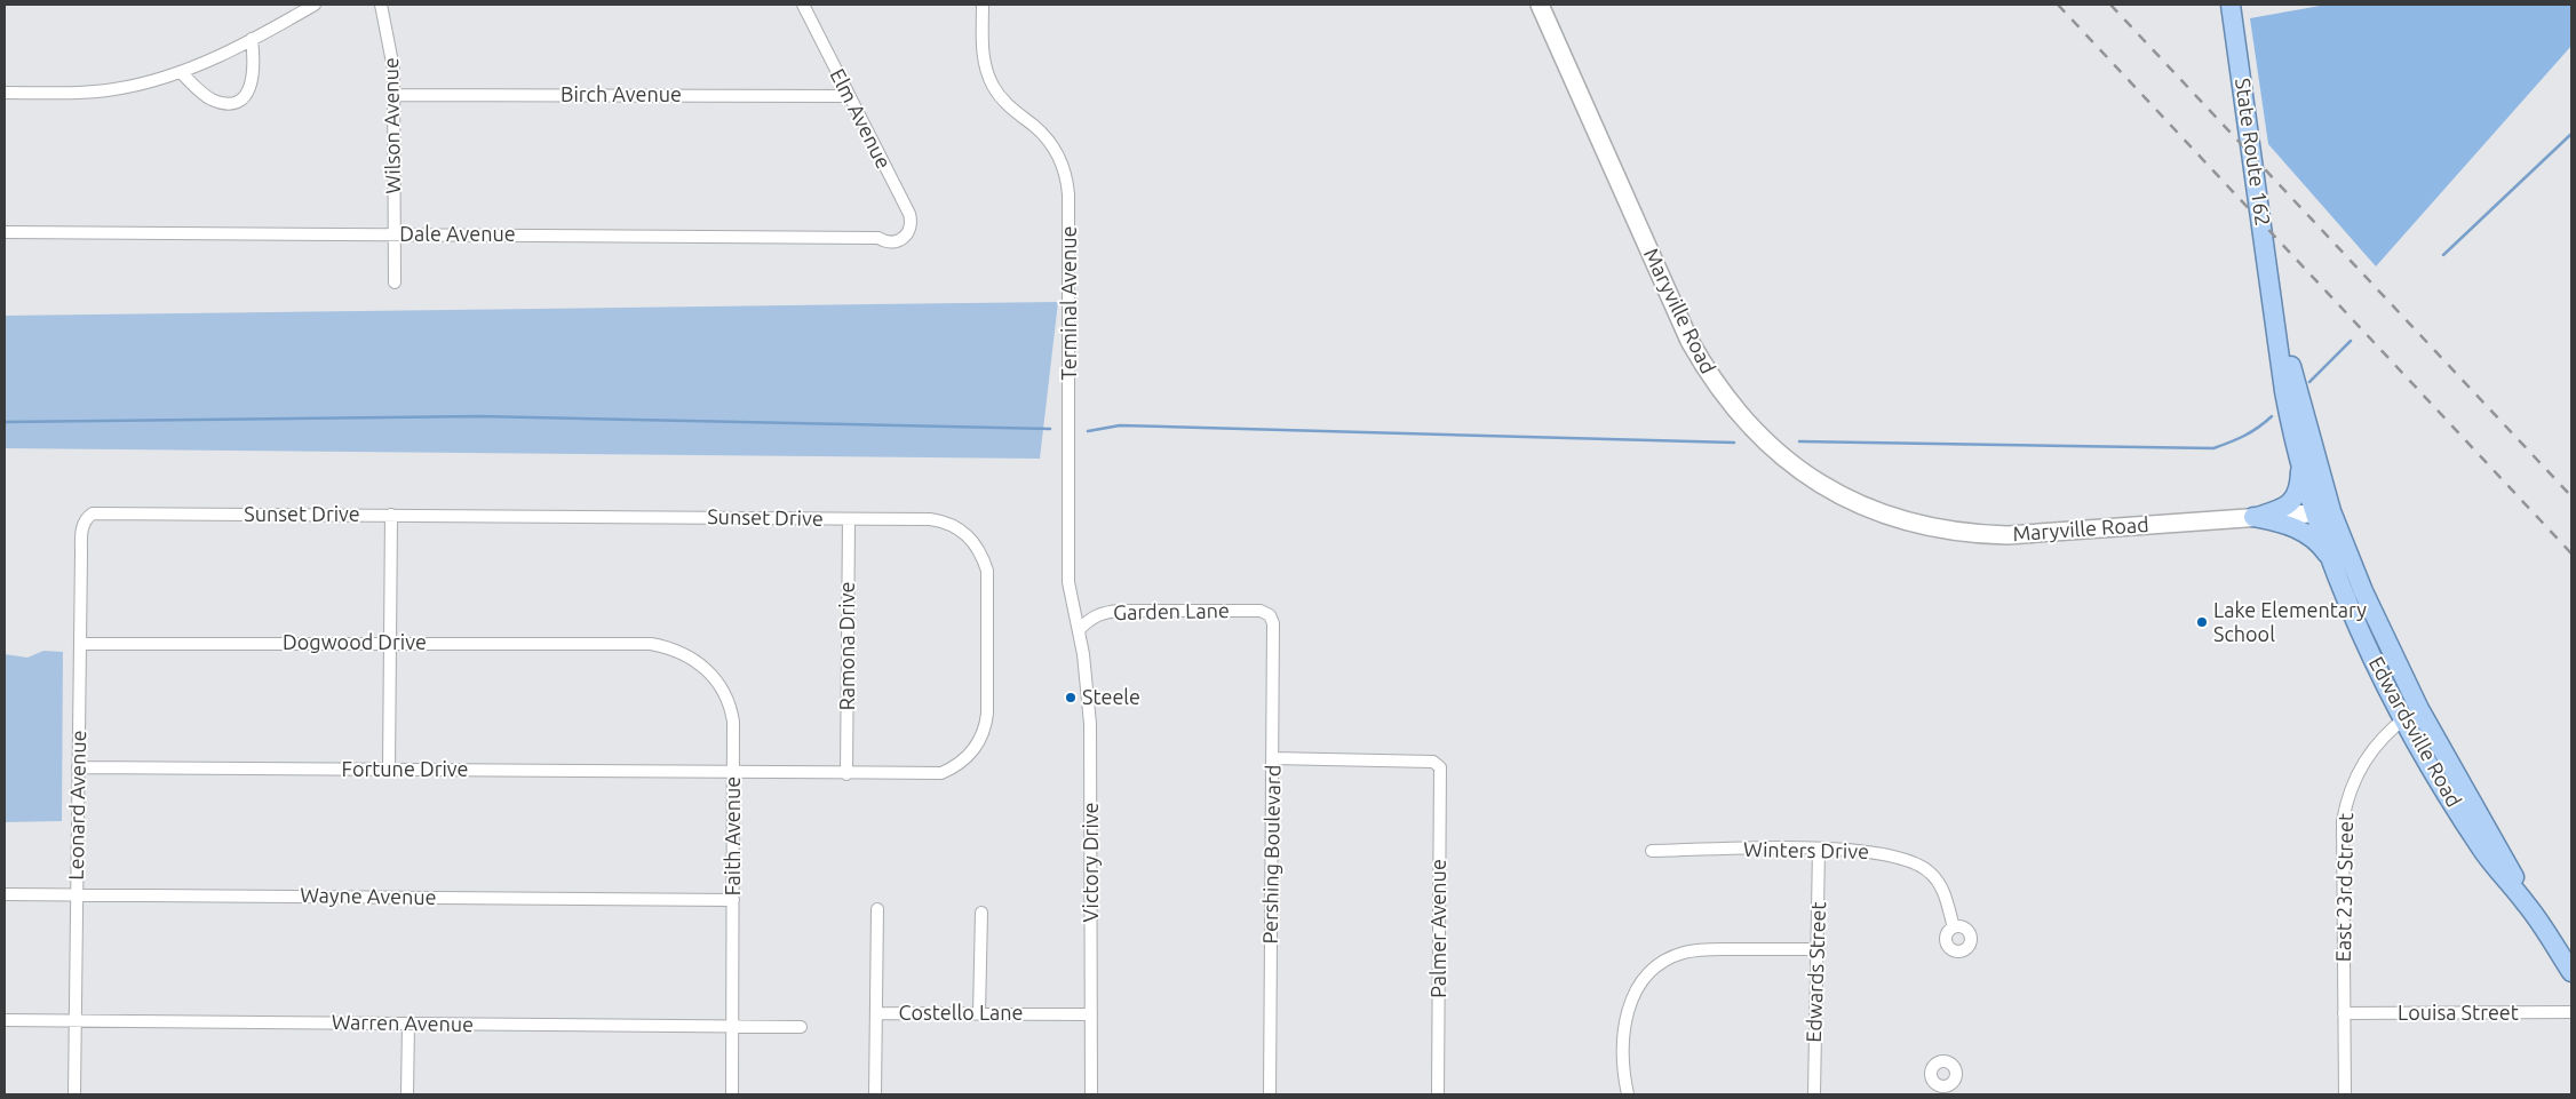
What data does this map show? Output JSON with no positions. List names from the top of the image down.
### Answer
{
  "streets": {
    "main road": ["State Route 162", "Maryville Road", "Edwardsville Road"],
    "street": [
      "Birch Avenue",
      "Elm Avenue",
      "Wilson Avenue",
      "Dale Avenue",
      "Terminal Avenue",
      "Sunset Drive",
      "Garden Lane",
      "Dogwood Drive",
      "Ramona Drive",
      "Fortune Drive",
      "Leonard Avenue",
      "Faith Avenue",
      "Winters Drive",
      "Pershing Boulevard",
      "Victory Drive",
      "East 23rd Street",
      "Wayne Avenue",
      "Palmer Avenue",
      "Edwards Street",
      "Costello Lane",
      "Louisa Street",
      "Warren Avenue"
    ]
  },
  "crossings": [
    ["Birch Avenue", "Elm Avenue"],
    ["Birch Avenue", "Wilson Avenue"],
    ["Elm Avenue", "Dale Avenue"],
    ["Wilson Avenue", "Dale Avenue"],
    ["State Route 162", "Maryville Road"],
    ["State Route 162", "Edwardsville Road"],
    ["Terminal Avenue", "Garden Lane"],
    ["Terminal Avenue", "Victory Drive"],
    ["Maryville Road", "Edwardsville Road"],
    ["Sunset Drive", "Ramona Drive"],
    ["Sunset Drive", "Fortune Drive"],
    ["Sunset Drive", "Leonard Avenue"],
    ["Sunset Drive", "Faith Avenue"],
    ["Garden Lane", "Pershing Boulevard"],
    ["Garden Lane", "Victory Drive"],
    ["Dogwood Drive", "Leonard Avenue"],
    ["Dogwood Drive", "Faith Avenue"],
    ["Edwardsville Road", "East 23rd Street"],
    ["Fortune Drive", "Leonard Avenue"],
    ["Fortune Drive", "Faith Avenue"],
    ["Leonard Avenue", "Wayne Avenue"],
    ["Leonard Avenue", "Warren Avenue"],
    ["Faith Avenue", "Wayne Avenue"],
    ["Faith Avenue", "Warren Avenue"],
    ["Winters Drive", "Edwards Street"],
    ["Pershing Boulevard", "Palmer Avenue"],
    ["Victory Drive", "Costello Lane"],
    ["East 23rd Street", "Louisa Street"]
  ],
  "places": ["Lake Elementary School", "Steele"]
}
